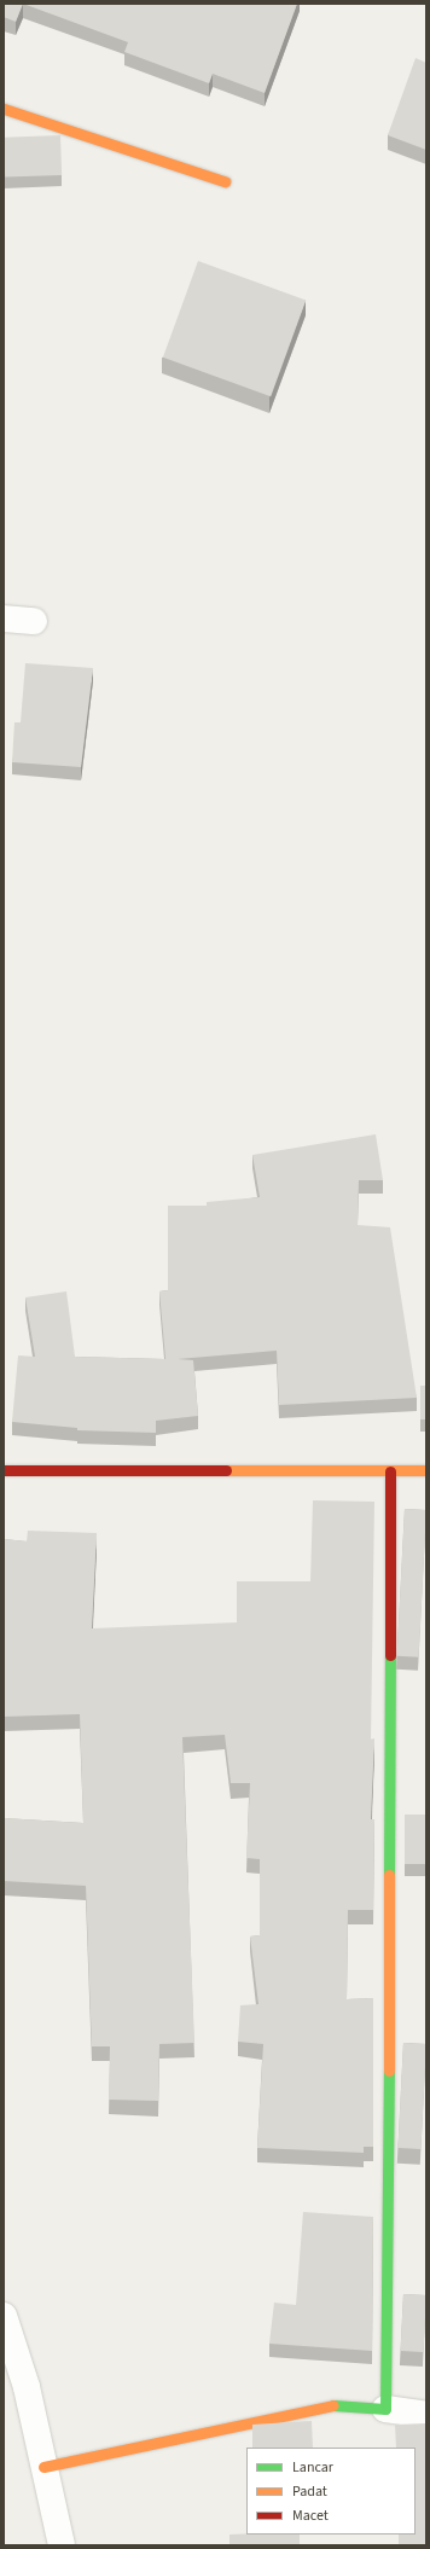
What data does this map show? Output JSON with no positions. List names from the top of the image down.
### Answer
{
  "legend": ["Lancar", "Padat", "Macet"]
}
